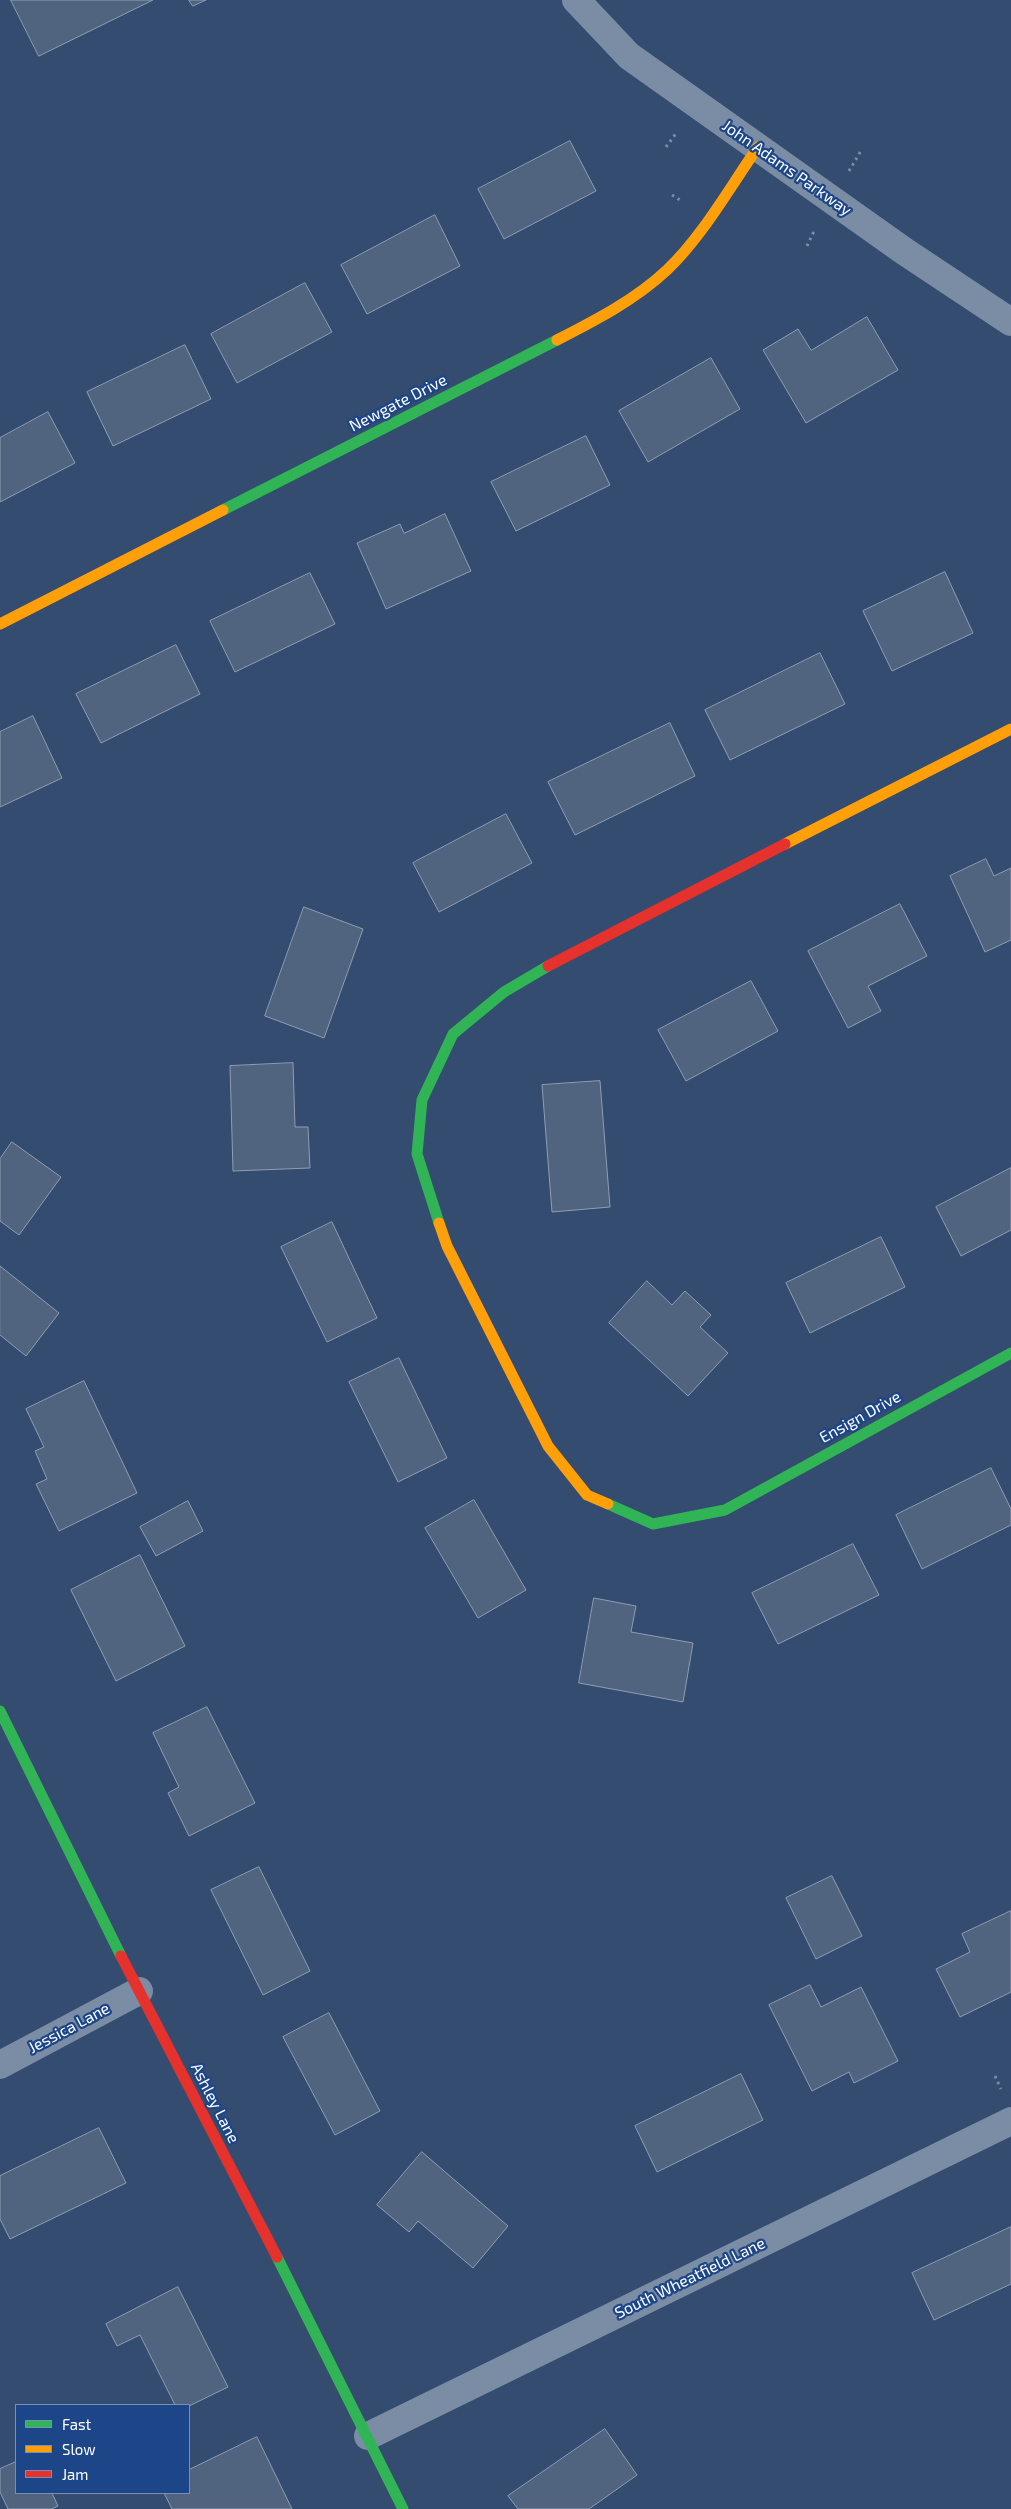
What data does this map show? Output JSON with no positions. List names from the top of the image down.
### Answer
{
  "streets": {
    "street": [
      "John Adams Parkway",
      "Newgate Drive",
      "Ensign Drive",
      "Jessica Lane",
      "Ashley Lane",
      "South Wheatfield Lane"
    ]
  },
  "crossings": [
    ["John Adams Parkway", "Newgate Drive"],
    ["Jessica Lane", "Ashley Lane"],
    ["Ashley Lane", "South Wheatfield Lane"]
  ],
  "legend": ["Fast", "Slow", "Jam"]
}
